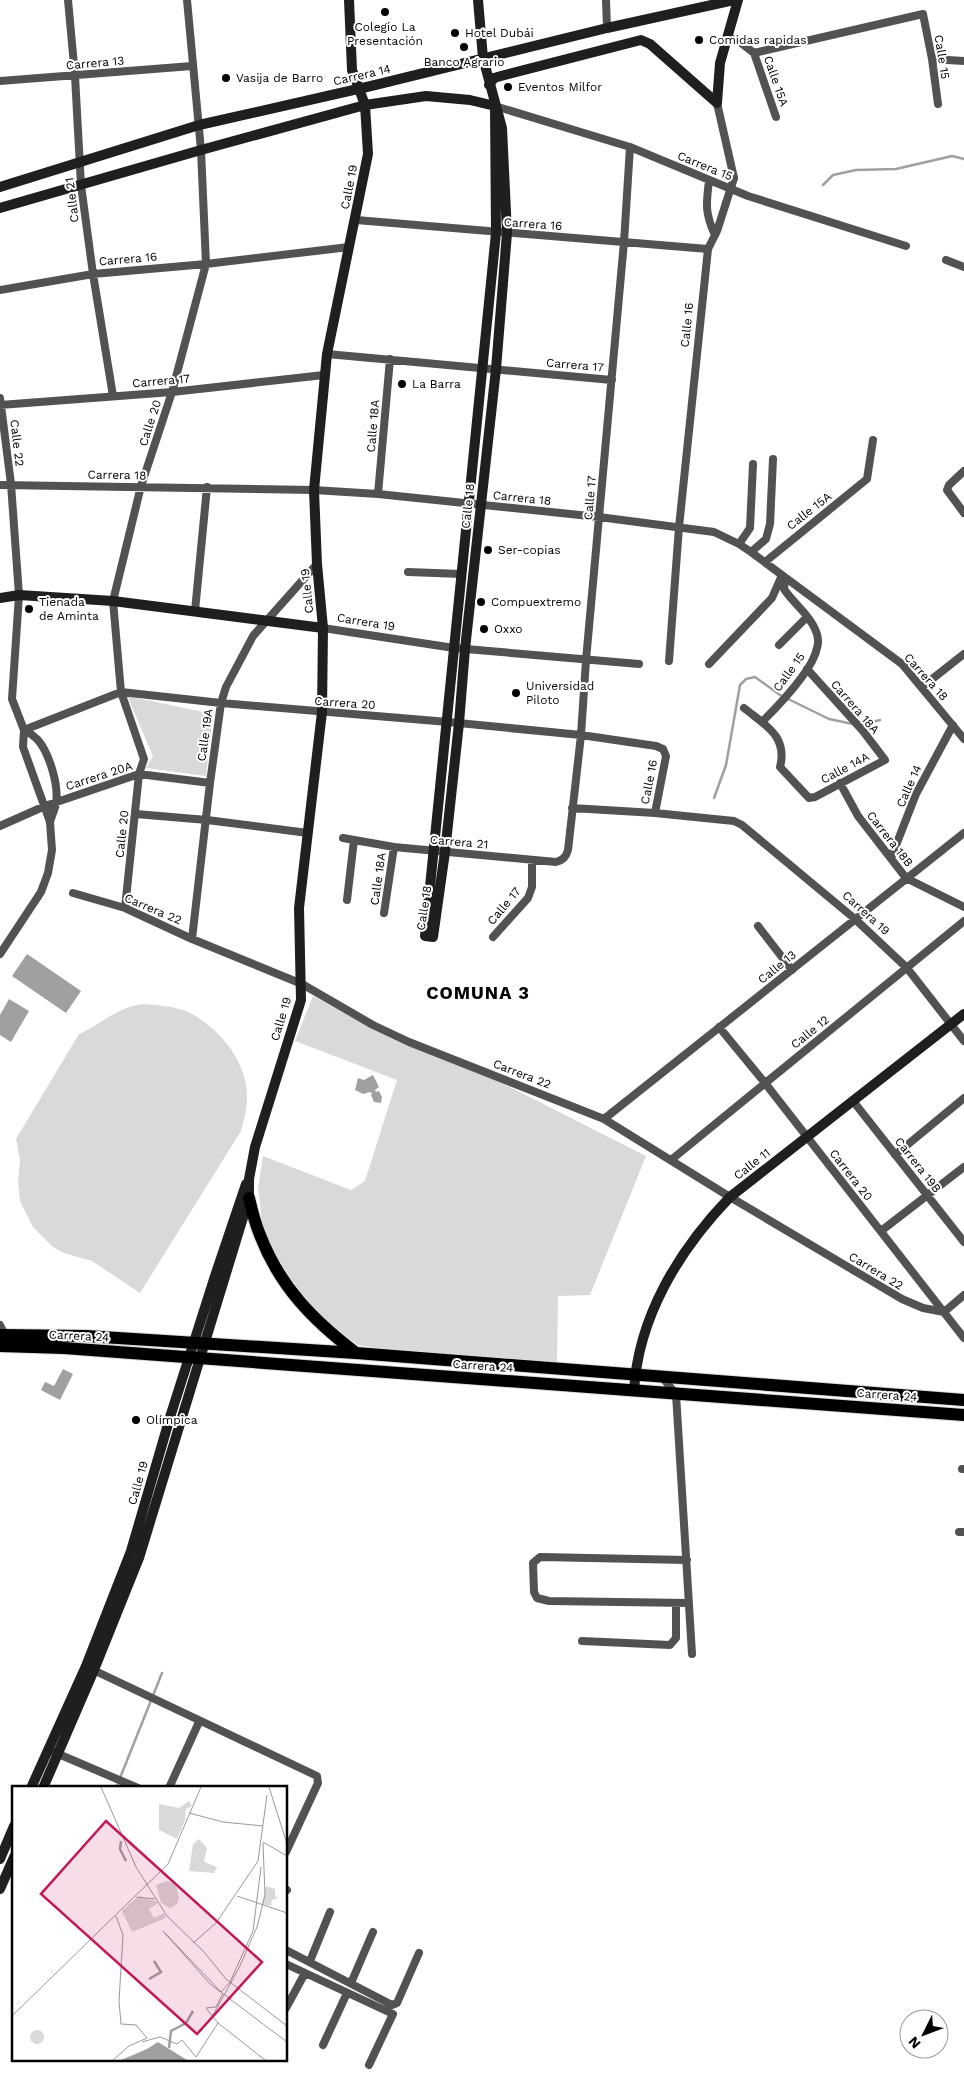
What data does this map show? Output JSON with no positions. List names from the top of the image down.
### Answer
{
  "streets": {
    "main road": ["Carrera 24"],
    "street": [
      "Calle 15",
      "Carrera 13",
      "Carrera 14",
      "Calle 15A",
      "Carrera 15",
      "Calle 19",
      "Calle 21",
      "Carrera 16",
      "Calle 16",
      "Carrera 17",
      "Calle 20",
      "Calle 18A",
      "Calle 22",
      "Carrera 18",
      "Calle 17",
      "Calle 18",
      "Carrera 19",
      "Carrera 20",
      "Carrera 18A",
      "Calle 19A",
      "Calle 14A",
      "Carrera 20A",
      "Calle 14",
      "Carrera 18B",
      "Carrera 21",
      "Carrera 22",
      "Calle 13",
      "Calle 12",
      "Calle 11",
      "Carrera 19B"
    ]
  },
  "crossings": [
    ["Calle 15", "Calle 15A"],
    ["Calle 15", "Carrera 18A"],
    ["Calle 15", "Calle 14A"],
    ["Carrera 13", "Calle 21"],
    ["Carrera 13", "Calle 20"],
    ["Carrera 14", "Calle 19"],
    ["Carrera 14", "Calle 21"],
    ["Carrera 14", "Calle 20"],
    ["Carrera 14", "Calle 18"],
    ["Calle 15A", "Carrera 18"],
    ["Carrera 15", "Calle 17"],
    ["Carrera 15", "Calle 18"],
    ["Calle 19", "Carrera 16"],
    ["Calle 19", "Carrera 17"],
    ["Calle 19", "Carrera 18"],
    ["Calle 19", "Carrera 19"],
    ["Calle 19", "Carrera 20"],
    ["Calle 19", "Calle 19A"],
    ["Calle 19", "Carrera 22"],
    ["Calle 19", "Carrera 24"],
    ["Calle 21", "Carrera 16"],
    ["Calle 21", "Carrera 17"],
    ["Carrera 16", "Calle 16"],
    ["Carrera 16", "Calle 20"],
    ["Carrera 16", "Calle 17"],
    ["Carrera 16", "Calle 18"],
    ["Calle 16", "Carrera 18"],
    ["Calle 16", "Carrera 19"],
    ["Calle 16", "Carrera 20"],
    ["Carrera 17", "Calle 20"],
    ["Carrera 17", "Calle 18A"],
    ["Carrera 17", "Calle 22"],
    ["Carrera 17", "Calle 17"],
    ["Carrera 17", "Calle 18"],
    ["Calle 20", "Carrera 18"],
    ["Calle 20", "Carrera 19"],
    ["Calle 20", "Carrera 20"],
    ["Calle 20", "Carrera 20A"],
    ["Calle 20", "Carrera 22"],
    ["Calle 18A", "Carrera 18"],
    ["Calle 18A", "Carrera 21"],
    ["Calle 22", "Carrera 18"],
    ["Calle 22", "Carrera 19"],
    ["Calle 22", "Carrera 20"],
    ["Calle 22", "Carrera 20A"],
    ["Carrera 18", "Calle 17"],
    ["Carrera 18", "Calle 18"],
    ["Carrera 18", "Calle 14"],
    ["Calle 17", "Carrera 19"],
    ["Calle 17", "Carrera 20"],
    ["Calle 17", "Carrera 21"],
    ["Calle 18", "Carrera 19"],
    ["Calle 18", "Carrera 20"],
    ["Calle 18", "Carrera 21"],
    ["Carrera 19", "Calle 19A"],
    ["Carrera 19", "Calle 13"],
    ["Carrera 19", "Calle 12"],
    ["Carrera 19", "Calle 11"],
    ["Carrera 20", "Calle 19A"],
    ["Carrera 20", "Carrera 22"],
    ["Carrera 20", "Calle 13"],
    ["Carrera 20", "Calle 12"],
    ["Carrera 20", "Calle 11"],
    ["Carrera 18A", "Calle 14A"],
    ["Calle 19A", "Carrera 20A"],
    ["Calle 19A", "Carrera 22"],
    ["Calle 14A", "Carrera 18B"],
    ["Calle 14", "Carrera 18B"],
    ["Carrera 18B", "Calle 13"],
    ["Carrera 22", "Calle 13"],
    ["Carrera 22", "Calle 12"],
    ["Carrera 22", "Calle 11"],
    ["Calle 11", "Carrera 19B"],
    ["Calle 11", "Carrera 24"]
  ],
  "districts": ["COMUNA 3"],
  "places": [
    "Colegio La Presentación",
    "Hotel Dubái",
    "Comidas rapidas",
    "Banco Agrario",
    "Vasija de Barro",
    "Eventos Milfor",
    "La Barra",
    "Ser-copias",
    "Compuextremo",
    "Tienada de Aminta",
    "Oxxo",
    "Universidad Piloto",
    "Olímpica"
  ],
  "north": "bottom left"
}
